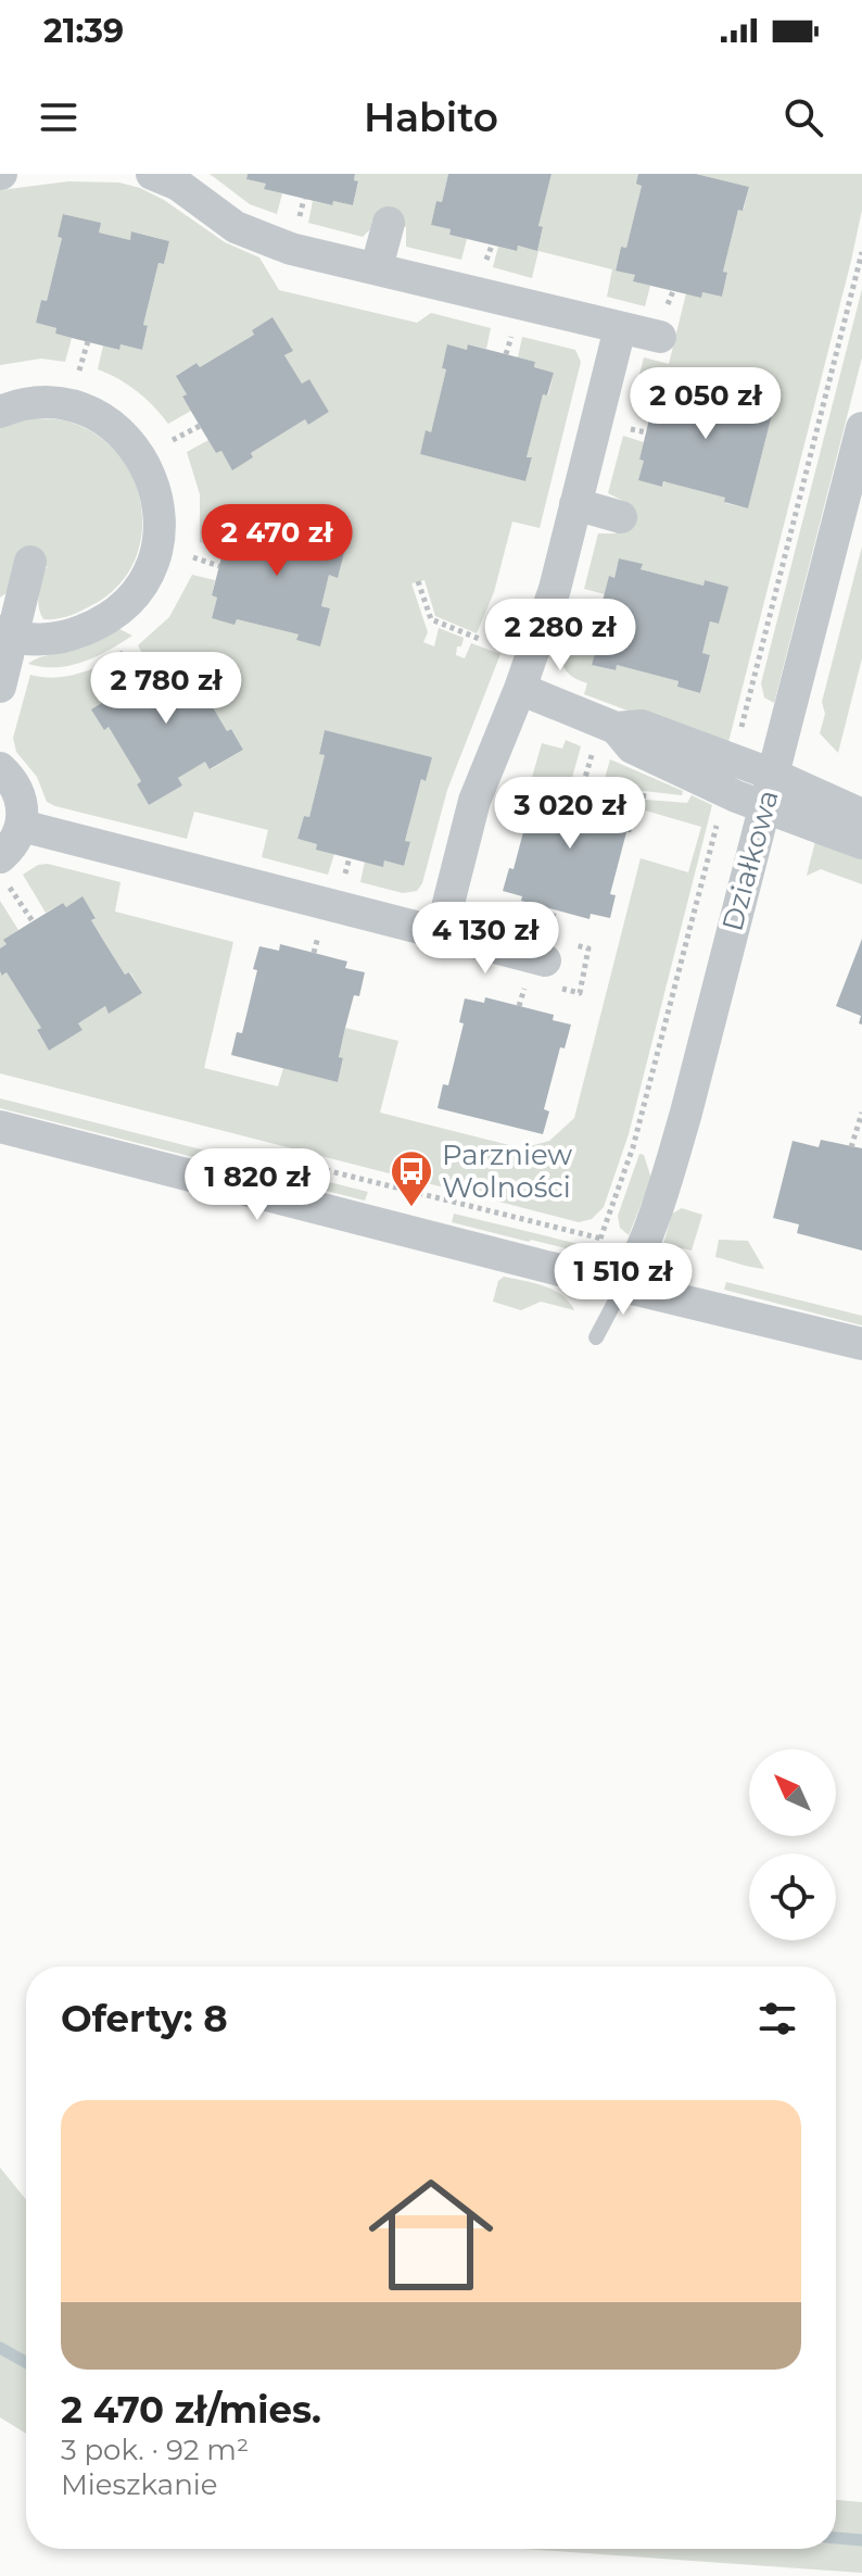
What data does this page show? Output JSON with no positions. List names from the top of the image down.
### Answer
{
  "streets": {
    "street": ["Działkowa"]
  },
  "places": {
    "bus stop": ["Parzniew Wolności"]
  },
  "north": "top left",
  "page": {
    "status": "21:39",
    "header": "Habito",
    "price": [
      "2 050 zł",
      "2 470 zł",
      "2 280 zł",
      "2 780 zł",
      "3 020 zł",
      "4 130 zł",
      "1 820 zł",
      "1 510 zł"
    ],
    "heading": "Oferty: 8",
    "list": [
      {
        "name": "2 470 zł/mies.",
        "note": "3 pok. · 92 m² · Mieszkanie"
      }
    ]
  }
}
